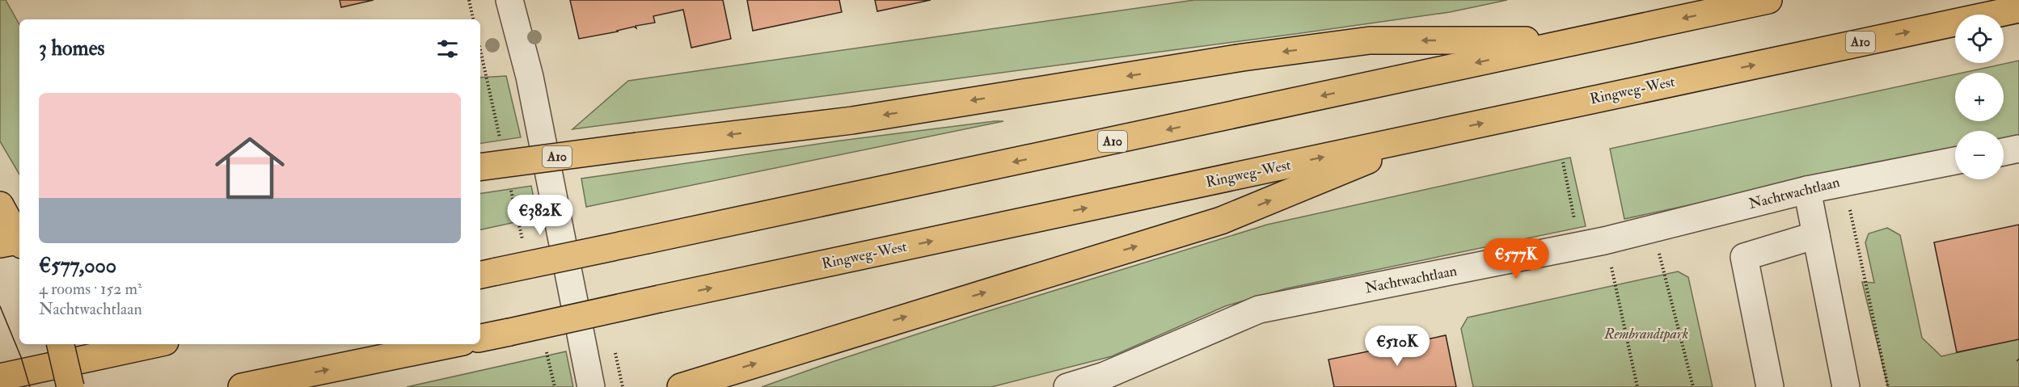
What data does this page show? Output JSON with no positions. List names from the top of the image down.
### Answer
{
  "streets": {
    "main road": ["A10", "Ringweg-West"],
    "street": ["Nachtwachtlaan"]
  },
  "crossings": [
    ["A10", "Ringweg-West"]
  ],
  "parks": ["Rembrandtpark"],
  "page": {
    "map_buttons": ["+", "−"],
    "heading": "3 homes",
    "list": [
      {
        "name": "€577,000",
        "note": "4 rooms · 152 m² · Nachtwachtlaan"
      }
    ],
    "price": ["€382K", "€577K", "€510K"]
  }
}
